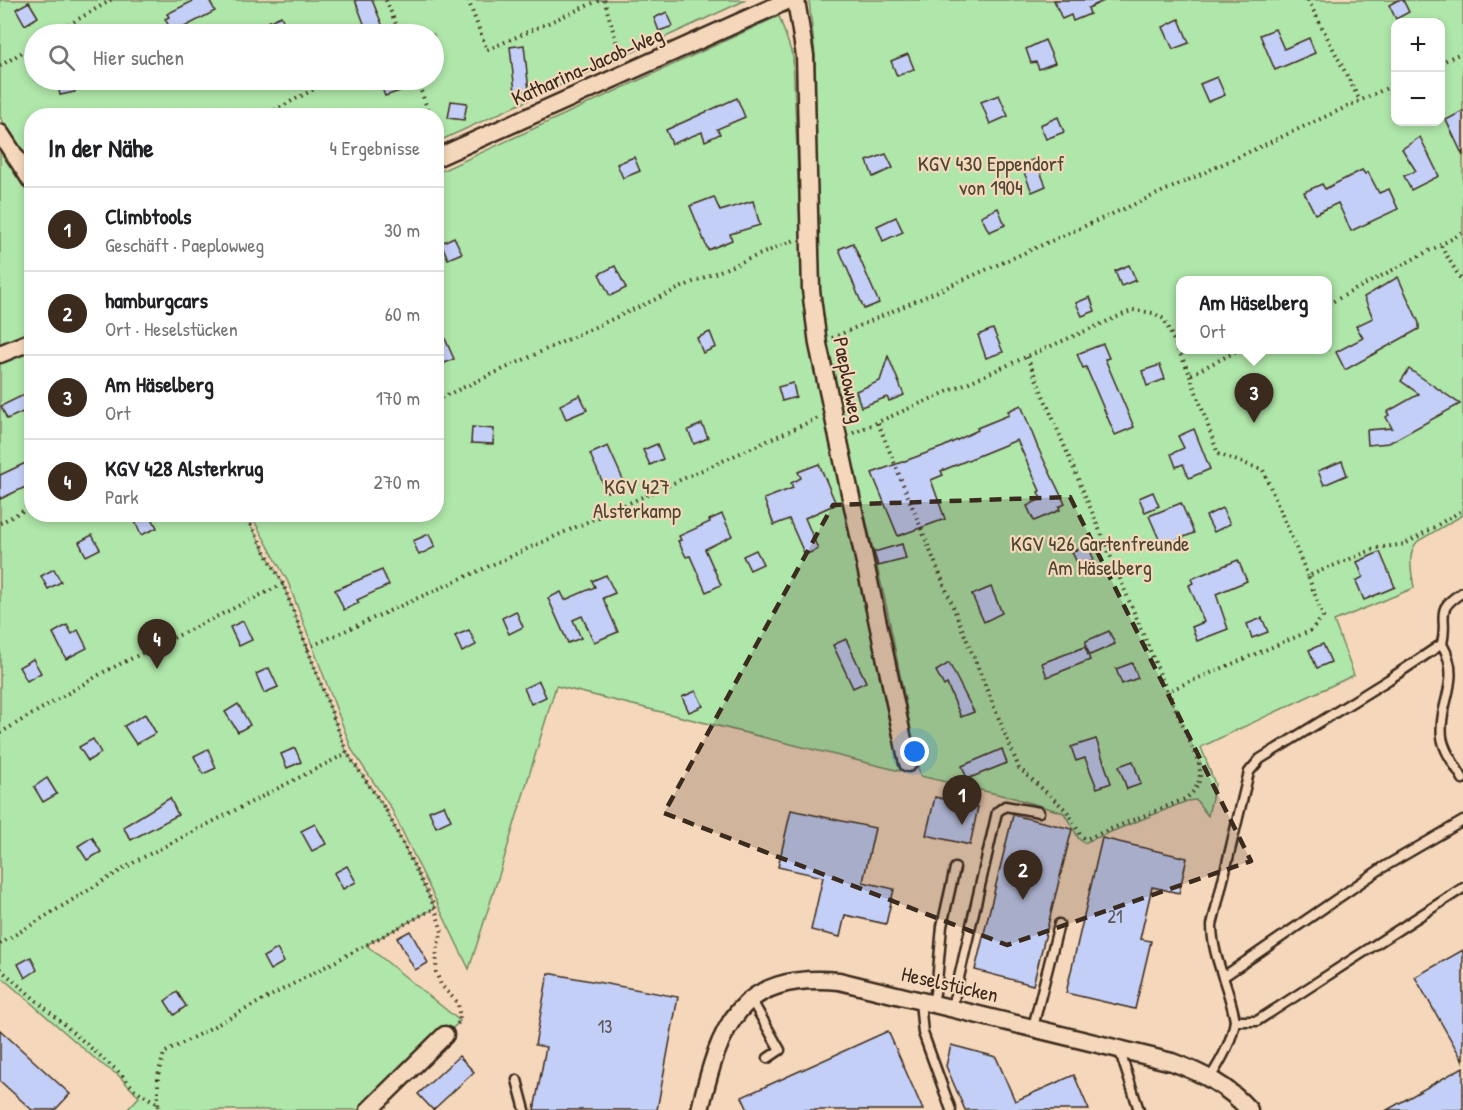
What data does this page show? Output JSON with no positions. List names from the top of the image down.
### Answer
{
  "streets": {
    "street": ["Katharina-Jacob-Weg", "Paeplowweg", "Heselstücken"]
  },
  "parks": ["KGV 430 Eppendorf von 1904", "KGV 427 Alsterkamp", "KGV 426 Gartenfreunde Am Häselberg"],
  "house_numbers": ["21", "13"],
  "page": {
    "map_buttons": ["+", "−"],
    "search": "Hier suchen",
    "heading": ["In der Nähe", "4 Ergebnisse"],
    "list": [
      {
        "mark": "1",
        "name": "Climbtools",
        "note": "Geschäft · Paeplowweg",
        "value": "30 m"
      },
      {
        "mark": "2",
        "name": "hamburgcars",
        "note": "Ort · Heselstücken",
        "value": "60 m"
      },
      {
        "mark": "3",
        "name": "Am Häselberg",
        "note": "Ort",
        "value": "170 m"
      },
      {
        "mark": "4",
        "name": "KGV 428 Alsterkrug",
        "note": "Park",
        "value": "270 m"
      }
    ],
    "popup": ["Am Häselberg", "Ort"],
    "pins": [
      "3",
      "4",
      "1",
      "2"
    ]
  }
}
